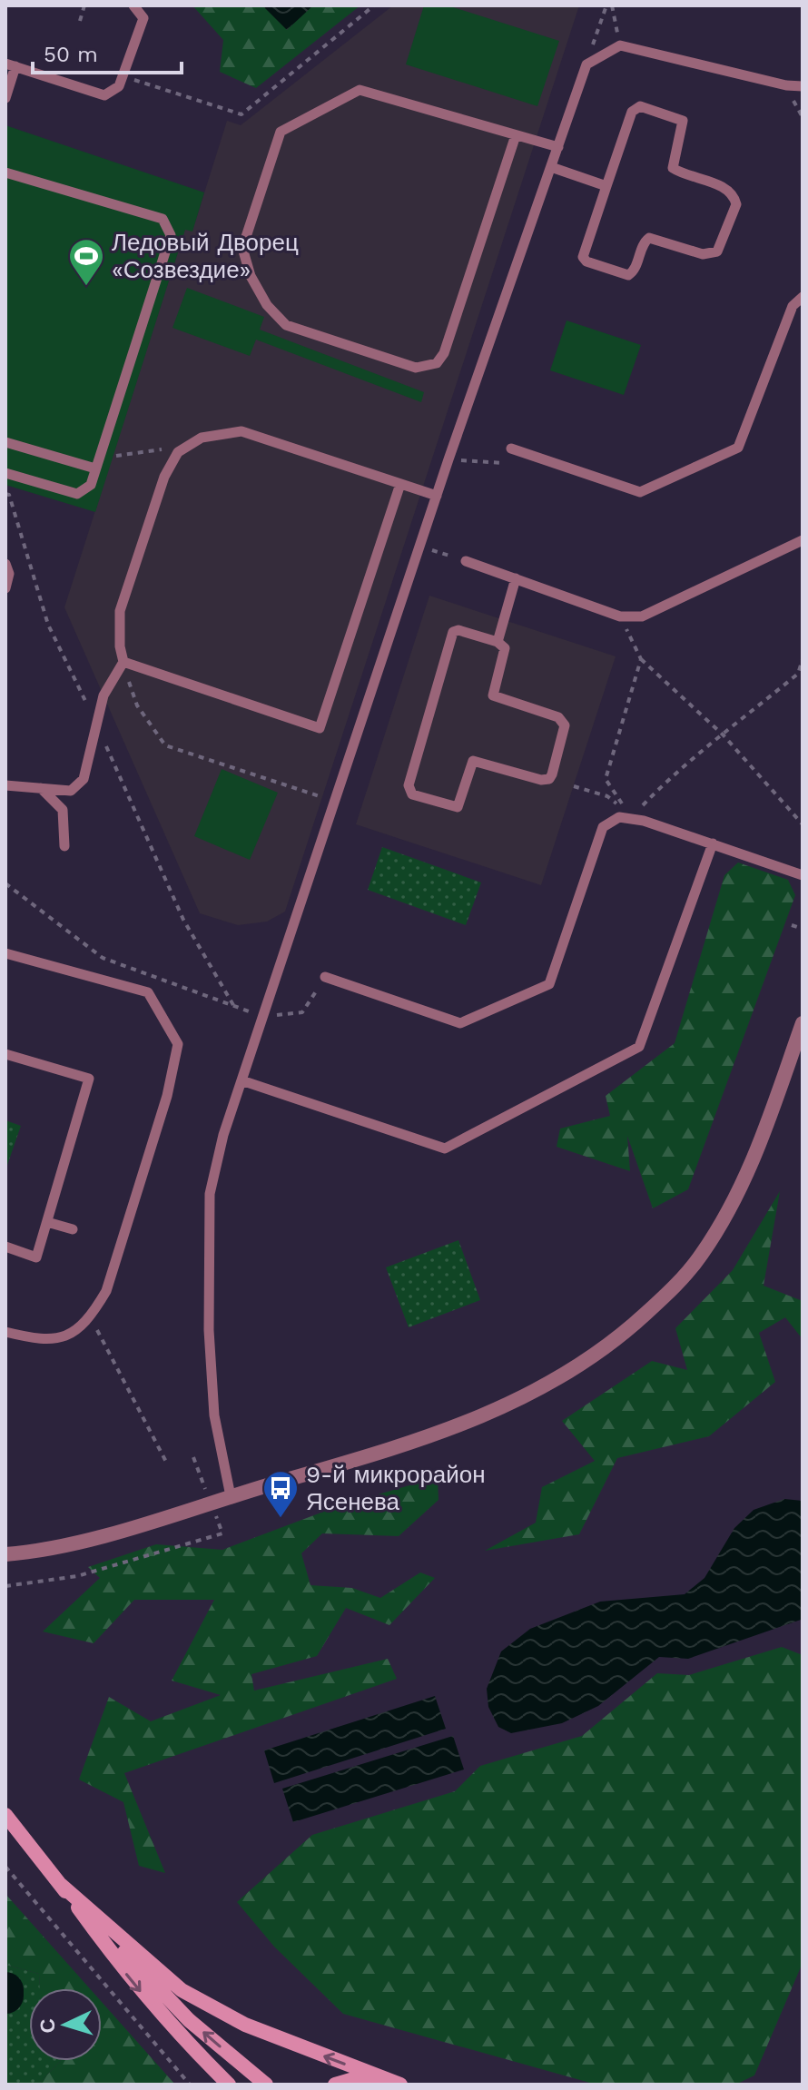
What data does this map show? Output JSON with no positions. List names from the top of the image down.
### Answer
{
  "places": {
    "sports": ["Ледовый Дворец «Созвездие»"],
    "bus stop": ["9-й микрорайон Ясенева"]
  },
  "scale_bar": "50 m",
  "north": "left"
}
